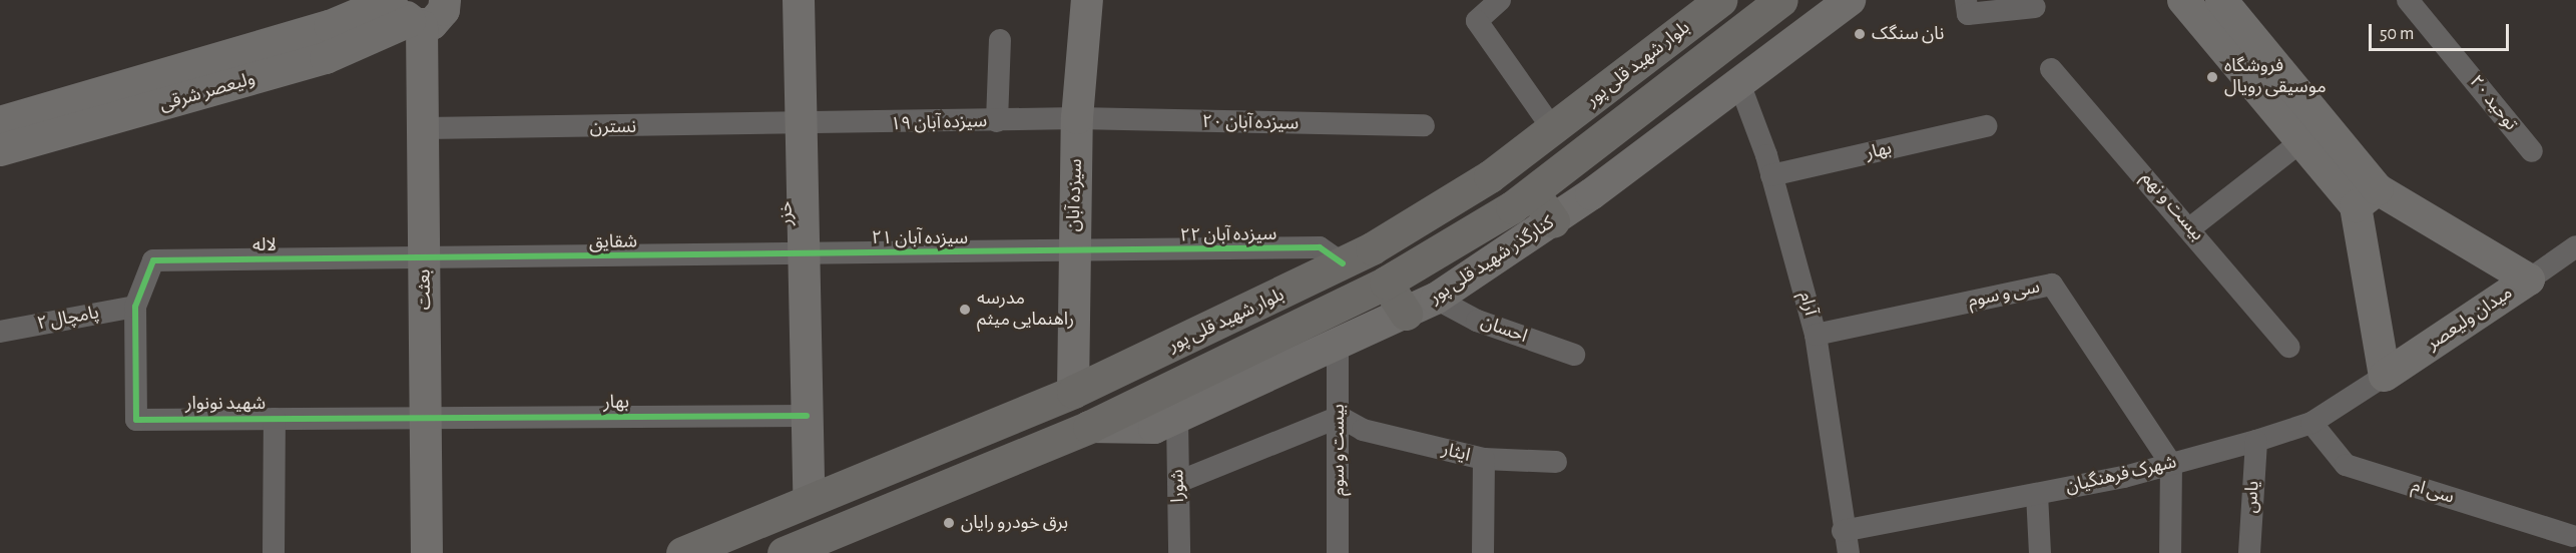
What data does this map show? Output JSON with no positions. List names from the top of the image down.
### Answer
{
  "streets": {
    "highway": ["بلوار شهید قلی پور"],
    "street": [
      "ولیعصر شرقی",
      "توحید ۲۰",
      "سیزده آبان ۱۹",
      "سیزده آبان ۲۰",
      "نسترن",
      "بهار",
      "سیزده آبان",
      "بیست و نهم",
      "خزر",
      "سیزده آبان ۲۲",
      "سیزده آبان ۲۱",
      "شقایق",
      "لاله",
      "کنارگذر شهید قلی پور",
      "بعثت",
      "سی و سوم",
      "آرام",
      "پامچال ۲",
      "میدان ولیعصر",
      "احسان",
      "شهید نونوار",
      "بیست و سوم",
      "ایثار",
      "شهرک فرهنگیان",
      "شورا",
      "سی ام",
      "یاس"
    ]
  },
  "crossings": [
    ["بلوار شهید قلی پور", "سیزده آبان"],
    ["بلوار شهید قلی پور", "خزر"],
    ["بلوار شهید قلی پور", "سیزده آبان ۲۲"],
    ["بلوار شهید قلی پور", "کنارگذر شهید قلی پور"],
    ["ولیعصر شرقی", "بعثت"],
    ["سیزده آبان ۱۹", "سیزده آبان ۲۰"],
    ["سیزده آبان ۱۹", "نسترن"],
    ["سیزده آبان ۱۹", "سیزده آبان"],
    ["سیزده آبان ۱۹", "خزر"],
    ["سیزده آبان ۲۰", "سیزده آبان"],
    ["نسترن", "خزر"],
    ["نسترن", "بعثت"],
    ["بهار", "خزر"],
    ["بهار", "بعثت"],
    ["بهار", "آرام"],
    ["بهار", "شهید نونوار"],
    ["سیزده آبان", "سیزده آبان ۲۲"],
    ["سیزده آبان", "سیزده آبان ۲۱"],
    ["خزر", "سیزده آبان ۲۱"],
    ["خزر", "شقایق"],
    ["سیزده آبان ۲۲", "سیزده آبان ۲۱"],
    ["سیزده آبان ۲۱", "شقایق"],
    ["شقایق", "لاله"],
    ["شقایق", "بعثت"],
    ["لاله", "بعثت"],
    ["لاله", "پامچال ۲"],
    ["لاله", "شهید نونوار"],
    ["کنارگذر شهید قلی پور", "آرام"],
    ["کنارگذر شهید قلی پور", "احسان"],
    ["کنارگذر شهید قلی پور", "بیست و سوم"],
    ["کنارگذر شهید قلی پور", "شورا"],
    ["بعثت", "شهید نونوار"],
    ["سی و سوم", "آرام"],
    ["سی و سوم", "شهرک فرهنگیان"],
    ["آرام", "شهرک فرهنگیان"],
    ["پامچال ۲", "شهید نونوار"],
    ["میدان ولیعصر", "شهرک فرهنگیان"],
    ["بیست و سوم", "ایثار"],
    ["شهرک فرهنگیان", "سی ام"],
    ["شهرک فرهنگیان", "یاس"]
  ],
  "places": [
    "نان سنگک",
    "فروشگاه موسیقی رویال",
    "مدرسه راهنمایی میثم",
    "برق خودرو رایان"
  ],
  "scale_bar": "50 m"
}
